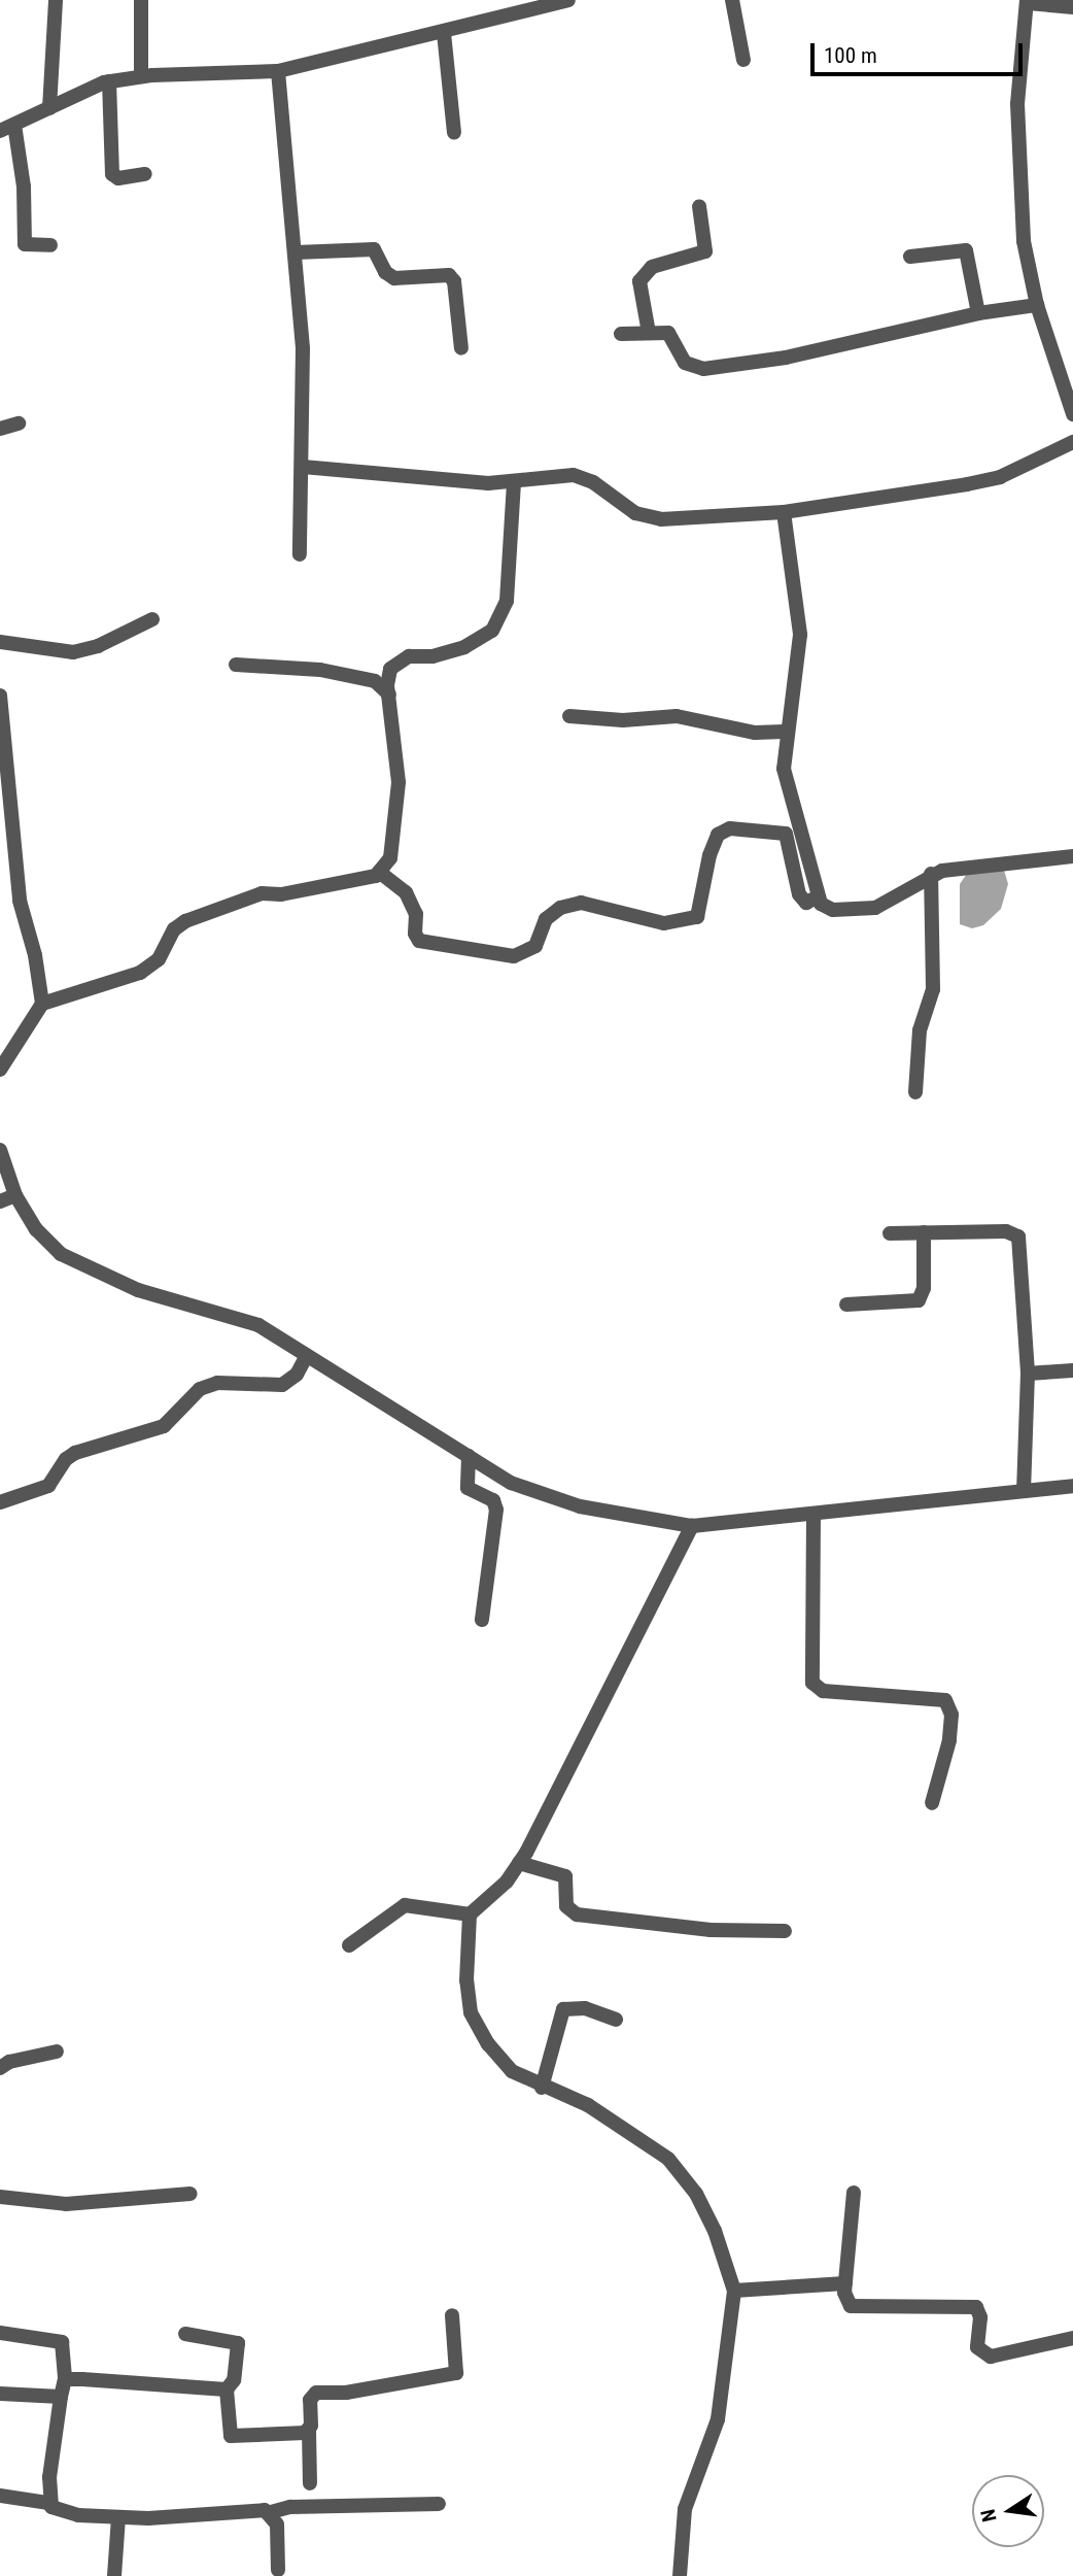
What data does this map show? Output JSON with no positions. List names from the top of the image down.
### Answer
{
  "scale_bar": "100 m",
  "north": "left"
}
